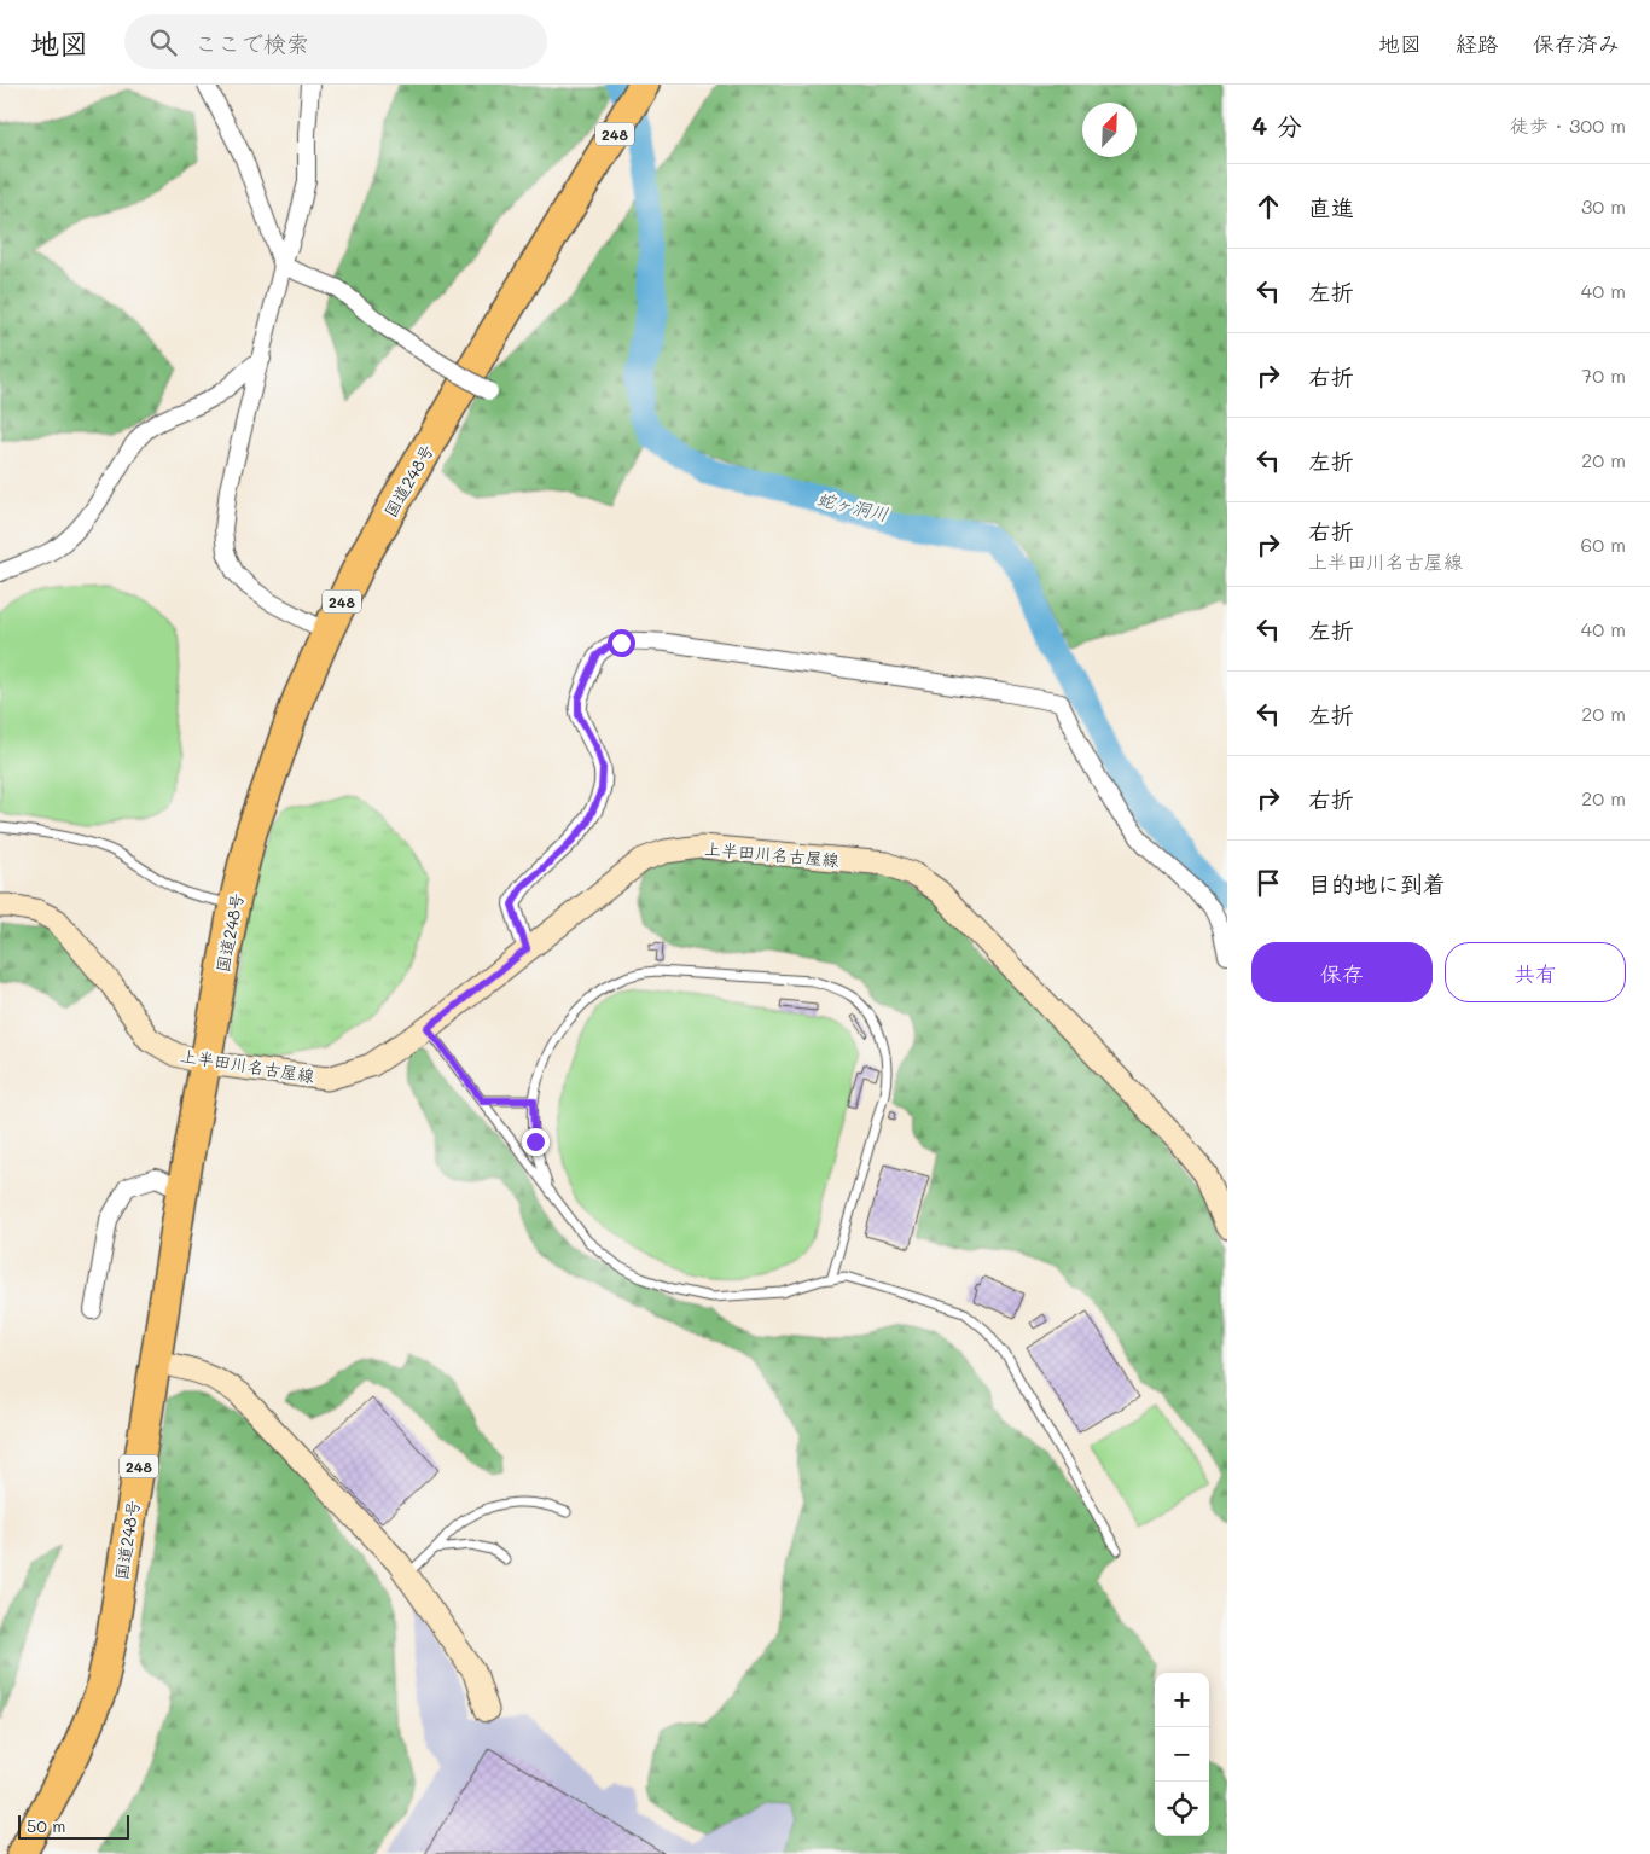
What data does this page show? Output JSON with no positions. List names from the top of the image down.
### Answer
{
  "streets": {
    "highway": ["248", "国道248号"],
    "main road": ["上半田川名古屋線"]
  },
  "crossings": [
    ["国道248号", "上半田川名古屋線"]
  ],
  "water": ["蛇ヶ洞川"],
  "scale_bar": "50 m",
  "north": "top right",
  "page": {
    "header": "地図",
    "search": "ここで検索",
    "nav": ["地図", "経路", "保存済み"],
    "heading": ["4 分", "徒歩 · 300 m"],
    "list": [
      ["直進", "30 m"],
      ["左折", "40 m"],
      ["右折", "70 m"],
      ["左折", "20 m"],
      ["右折", "上半田川名古屋線", "60 m"],
      ["左折", "40 m"],
      ["左折", "20 m"],
      ["右折", "20 m"],
      "目的地に到着"
    ],
    "buttons": ["保存", "共有"],
    "map_buttons": ["+", "−"],
    "scale": "50 m"
  }
}
